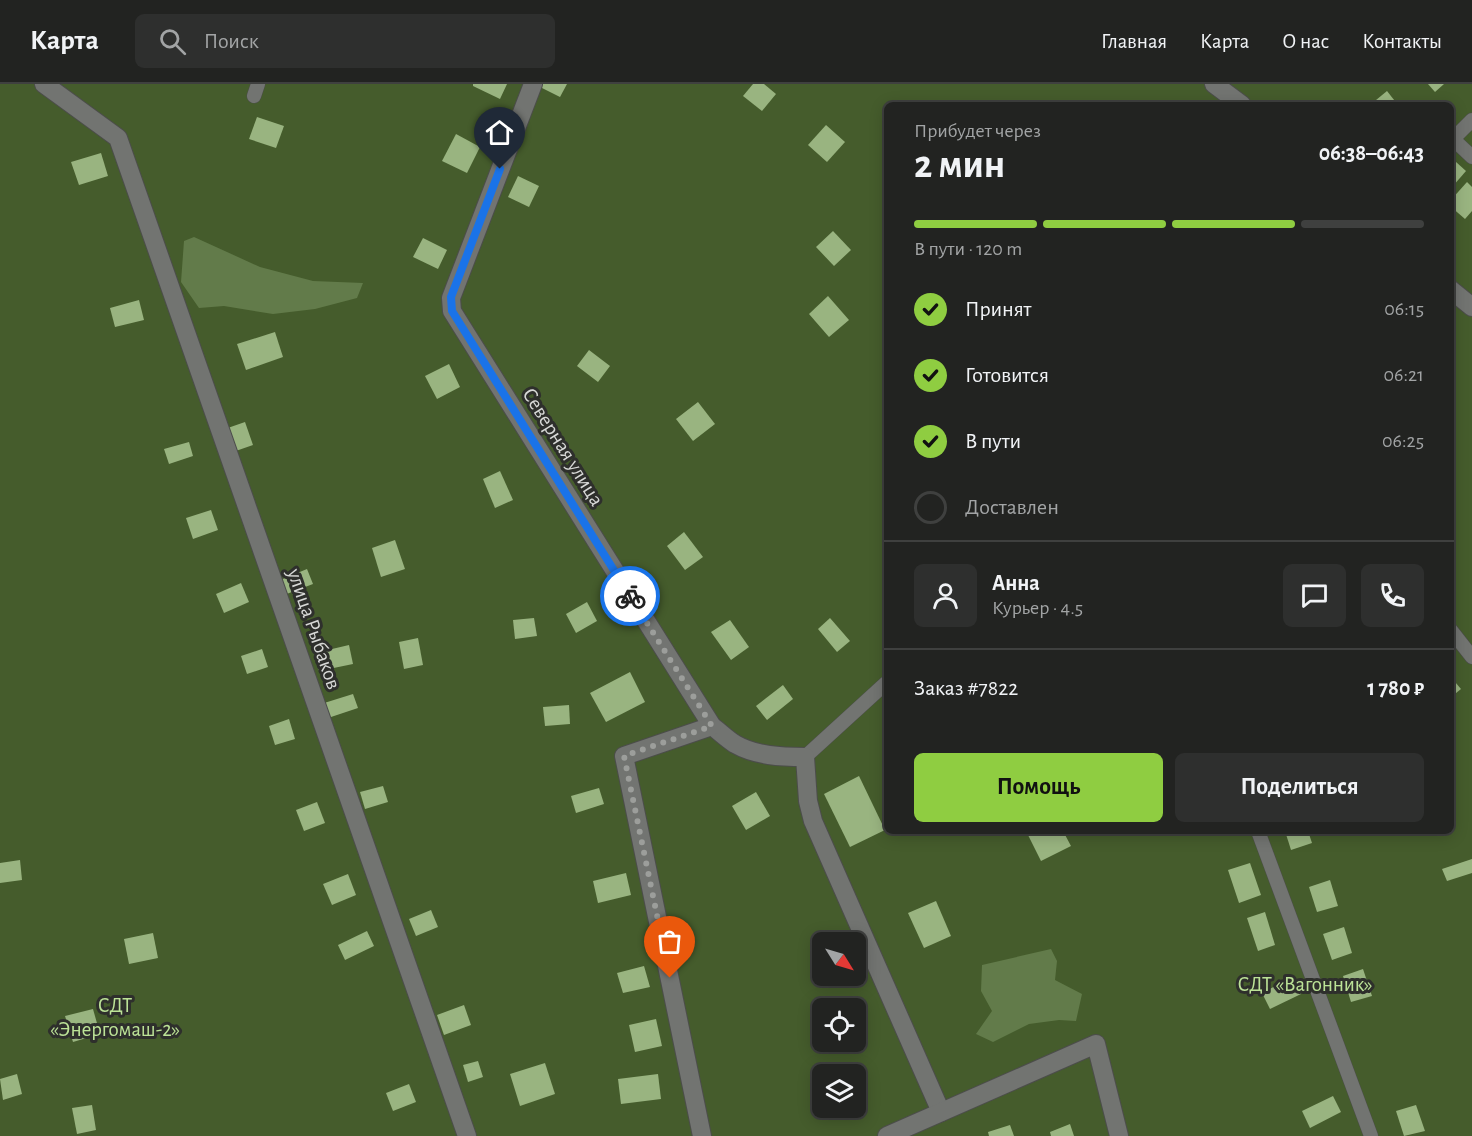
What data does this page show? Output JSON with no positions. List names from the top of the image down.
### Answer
{
  "streets": {
    "street": ["Северная улица", "улица Рыбаков"]
  },
  "parks": ["СДТ «Вагонник»", "СДТ «Энергомаш-2»"],
  "north": "bottom right",
  "page": {
    "header": "Карта",
    "search": "Поиск",
    "nav": [
      "Главная",
      "Карта",
      "О нас",
      "Контакты"
    ],
    "heading": ["2 мин", "Прибудет через", "06:38–06:43"],
    "panel": [
      "Анна",
      "Курьер · 4.5",
      "Заказ #7822",
      "1 780 ₽"
    ],
    "bar": "В пути · 120 m",
    "list": [
      ["Принят", "06:15"],
      ["Готовится", "06:21"],
      ["В пути", "06:25"],
      "Доставлен"
    ],
    "buttons": ["Помощь", "Поделиться"]
  }
}
